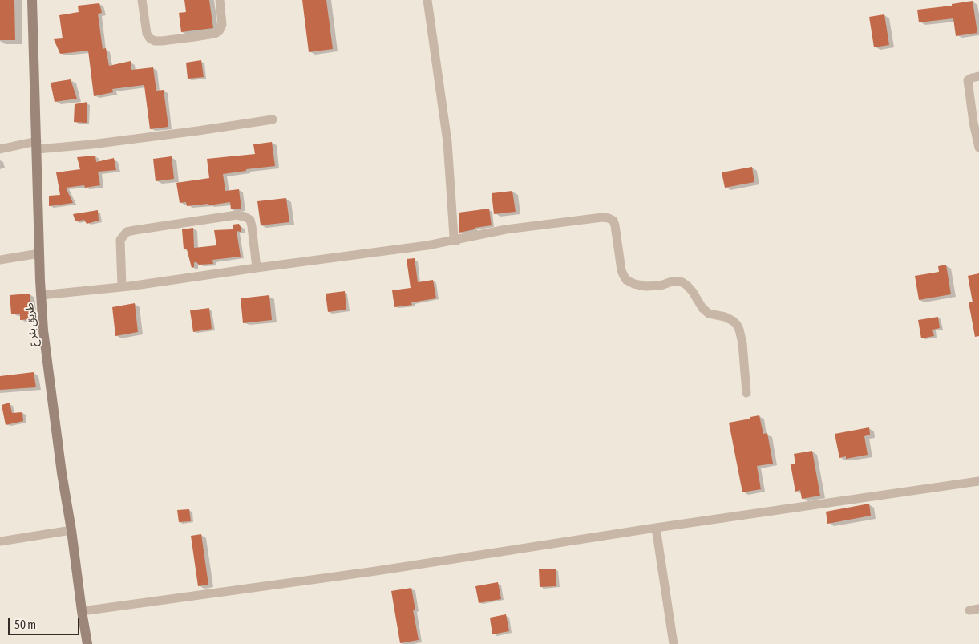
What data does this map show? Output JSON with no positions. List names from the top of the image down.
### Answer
{
  "streets": {
    "street": ["طريق بئر ع"]
  },
  "scale_bar": "50 m"
}
